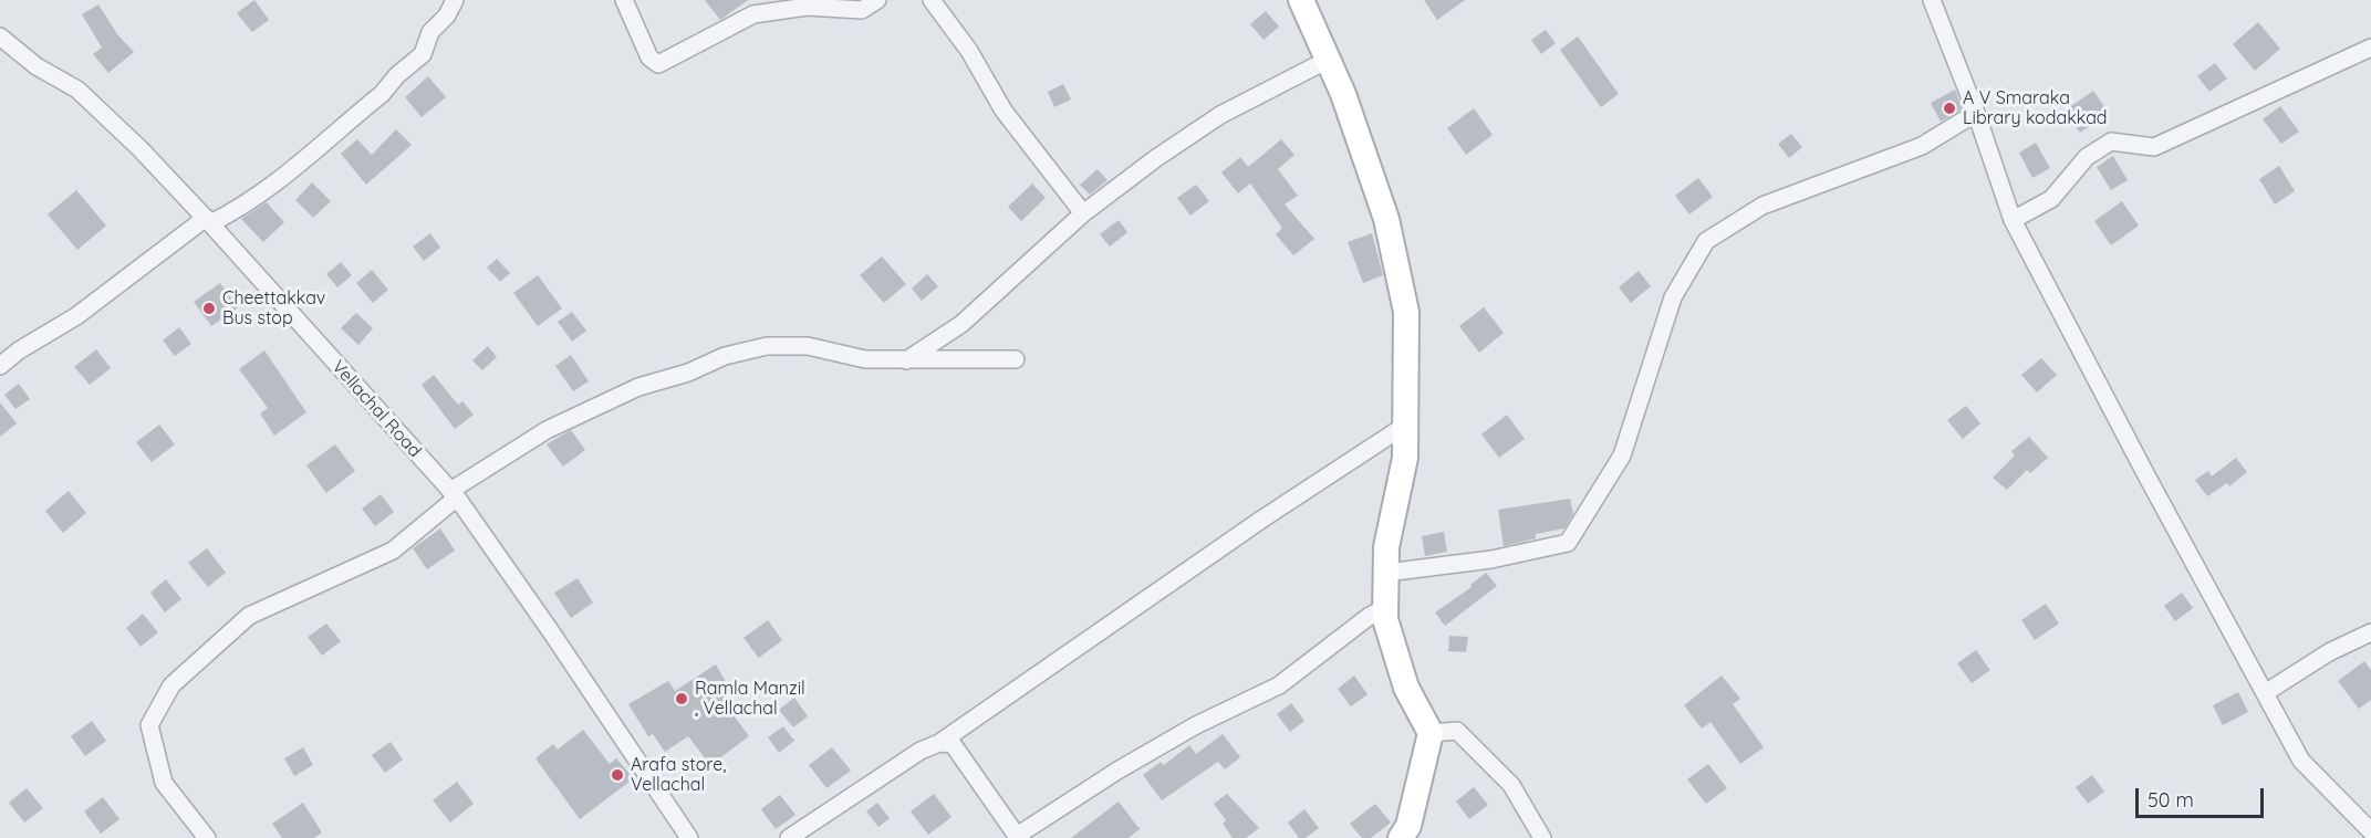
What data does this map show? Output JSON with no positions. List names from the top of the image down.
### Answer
{
  "streets": {
    "street": ["Vellachal Road"]
  },
  "places": [
    "A V Smaraka Library kodakkad",
    "Cheettakkav Bus stop",
    "Ramla Manzil , Vellachal",
    "Arafa store, Vellachal"
  ],
  "scale_bar": "50 m"
}
